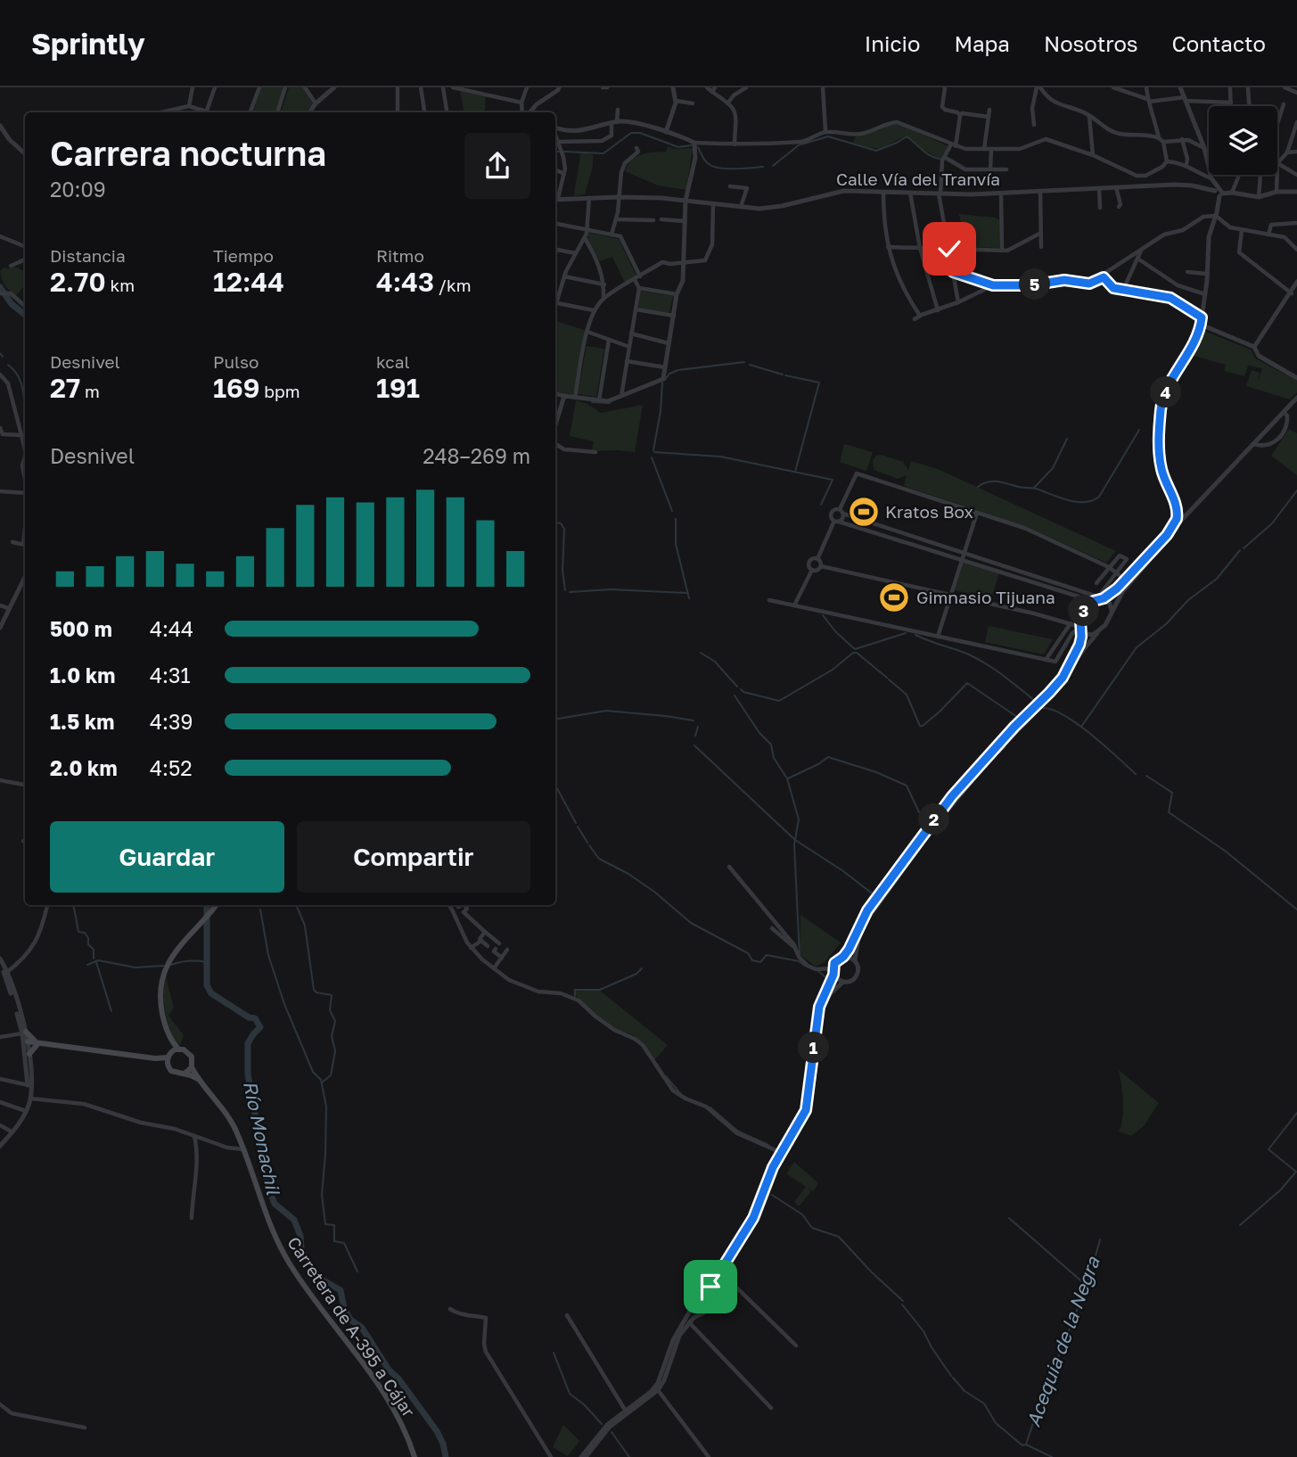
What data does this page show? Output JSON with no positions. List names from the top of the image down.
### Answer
{
  "streets": {
    "main road": ["Carretera de A-395 a Cájar"],
    "street": ["Calle Vía del Tranvía"]
  },
  "water": ["Río Monachil", "Acequia de la Negra"],
  "places": {
    "sports": ["Kratos Box", "Gimnasio Tijuana"]
  },
  "page": {
    "header": "Sprintly",
    "nav": [
      "Inicio",
      "Mapa",
      "Nosotros",
      "Contacto"
    ],
    "heading": ["Carrera nocturna", "20:09"],
    "stats": [
      ["Distancia", "2.70 km"],
      ["Tiempo", "12:44"],
      ["Ritmo", "4:43 /km"],
      ["Desnivel", "27 m"],
      ["Pulso", "169 bpm"],
      ["kcal", "191"]
    ],
    "pins": [
      "5",
      "4",
      "3",
      "2",
      "1"
    ],
    "chart": ["Desnivel", "248–269 m"],
    "list": [
      {
        "name": "500 m",
        "note": "4:44"
      },
      {
        "name": "1.0 km",
        "note": "4:31"
      },
      {
        "name": "1.5 km",
        "note": "4:39"
      },
      {
        "name": "2.0 km",
        "note": "4:52"
      }
    ],
    "buttons": ["Guardar", "Compartir"]
  }
}
